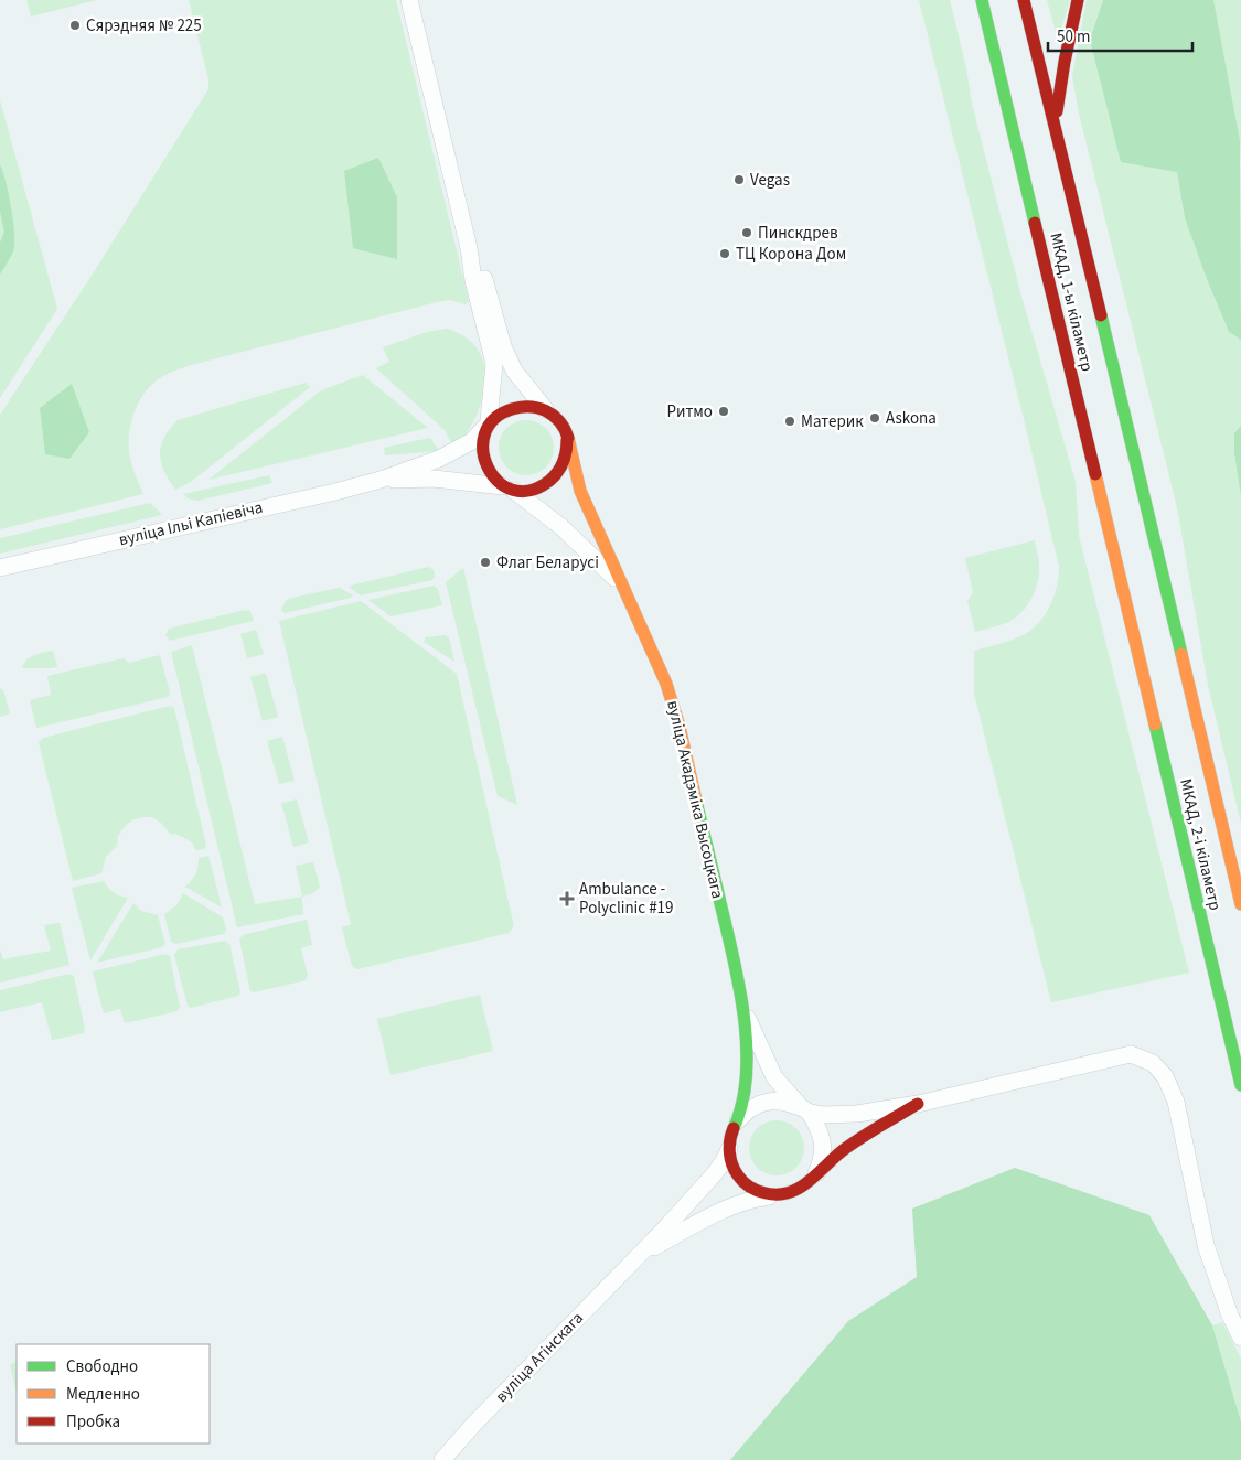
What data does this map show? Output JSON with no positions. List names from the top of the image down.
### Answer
{
  "streets": {
    "main road": ["МКАД, 1-ы кіламетр", "вуліца Акадэміка Высоцкага", "МКАД, 2-і кіламетр"],
    "street": ["вуліца Ільі Капіевіча", "вуліца Агінскага"]
  },
  "crossings": [
    ["МКАД, 1-ы кіламетр", "МКАД, 2-і кіламетр"],
    ["вуліца Ільі Капіевіча", "вуліца Акадэміка Высоцкага"],
    ["вуліца Акадэміка Высоцкага", "вуліца Агінскага"]
  ],
  "places": {
    "other": [
      "Сярэдняя № 225",
      "Vegas",
      "Пинскдрев",
      "ТЦ Корона Дом",
      "Ритмо",
      "Askona",
      "Материк",
      "Флаг Беларусі"
    ],
    "health": ["Ambulance - Polyclinic #19"]
  },
  "legend": ["Свободно", "Медленно", "Пробка"],
  "scale_bar": "50 m"
}
